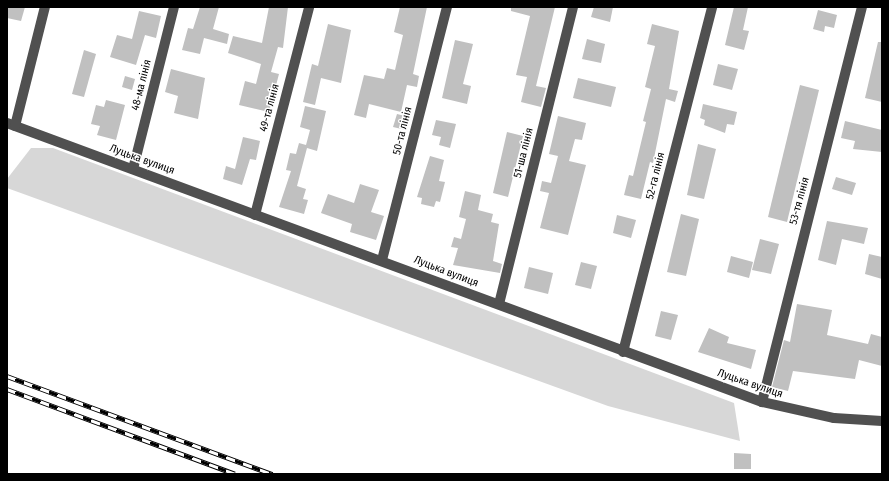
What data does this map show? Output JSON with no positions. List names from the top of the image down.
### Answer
{
  "streets": {
    "street": [
      "48-ма лінія",
      "49-та лінія",
      "50-та лінія",
      "51-ша лінія",
      "Луцька вулиця",
      "52-га лінія",
      "53-тя лінія"
    ]
  },
  "crossings": [
    ["48-ма лінія", "Луцька вулиця"],
    ["49-та лінія", "Луцька вулиця"],
    ["50-та лінія", "Луцька вулиця"],
    ["51-ша лінія", "Луцька вулиця"],
    ["Луцька вулиця", "52-га лінія"],
    ["Луцька вулиця", "53-тя лінія"]
  ]
}
